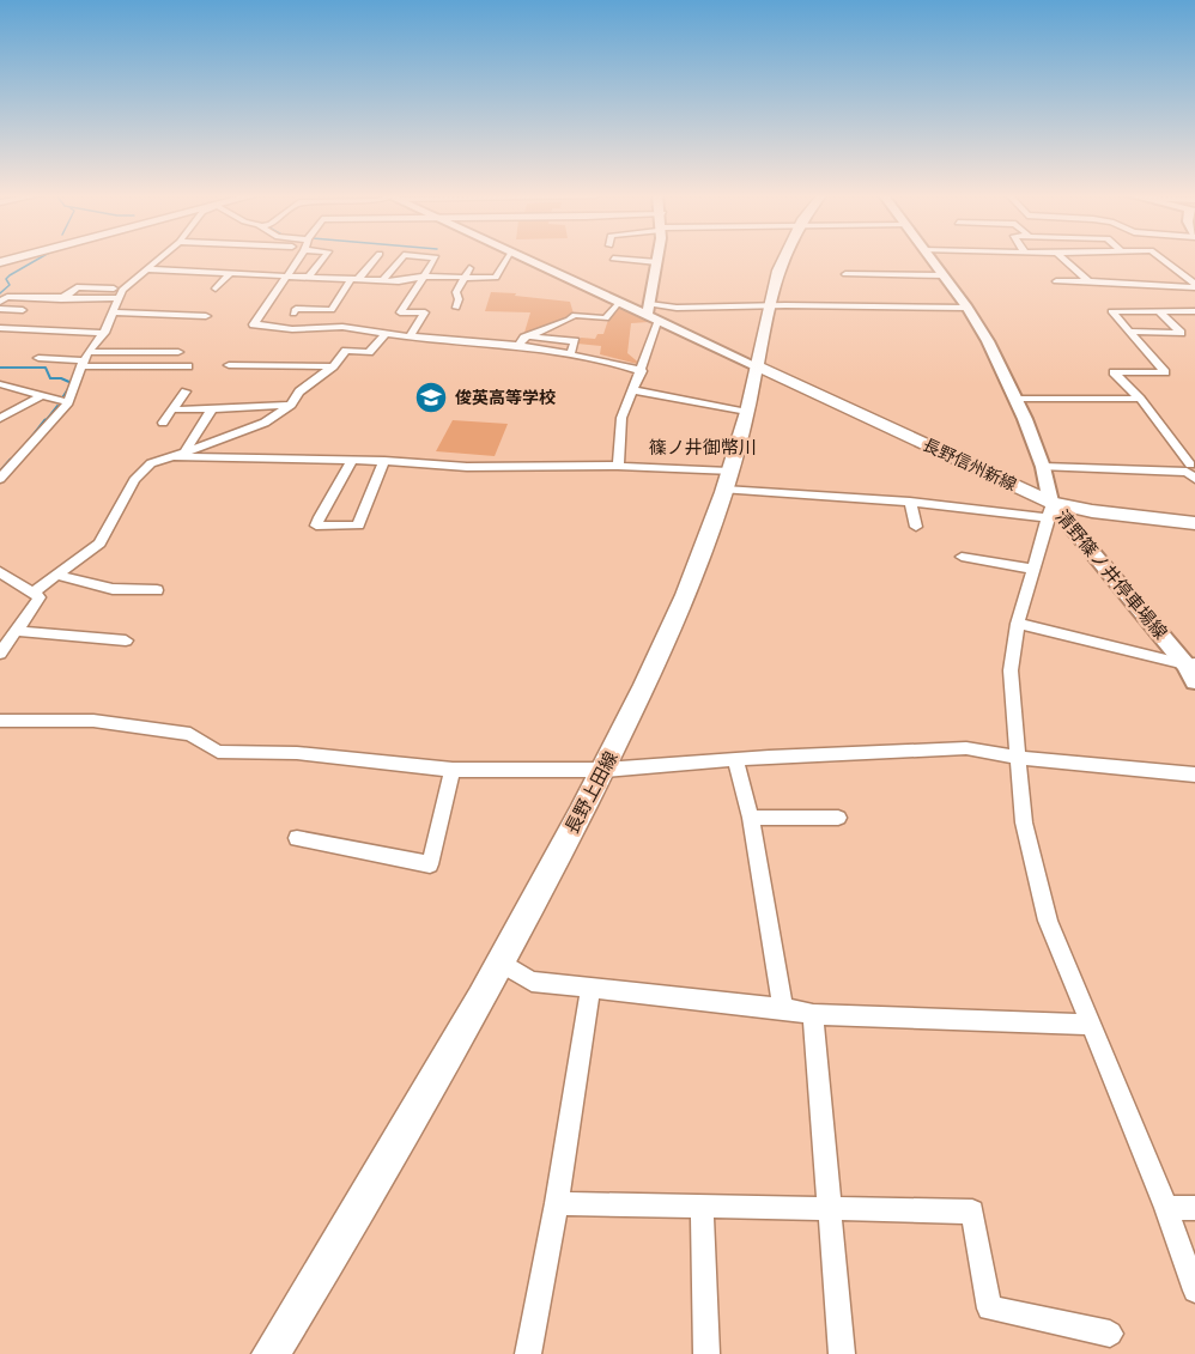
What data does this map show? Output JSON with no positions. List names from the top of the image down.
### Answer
{
  "streets": {
    "main road": ["長野信州新線", "長野上田線"],
    "street": ["清野篠ノ井停車場線"]
  },
  "crossings": [
    ["長野信州新線", "清野篠ノ井停車場線"],
    ["長野信州新線", "長野上田線"]
  ],
  "districts": ["篠ノ井御幣川"],
  "places": {
    "school or university": ["俊英高等学校"]
  }
}
